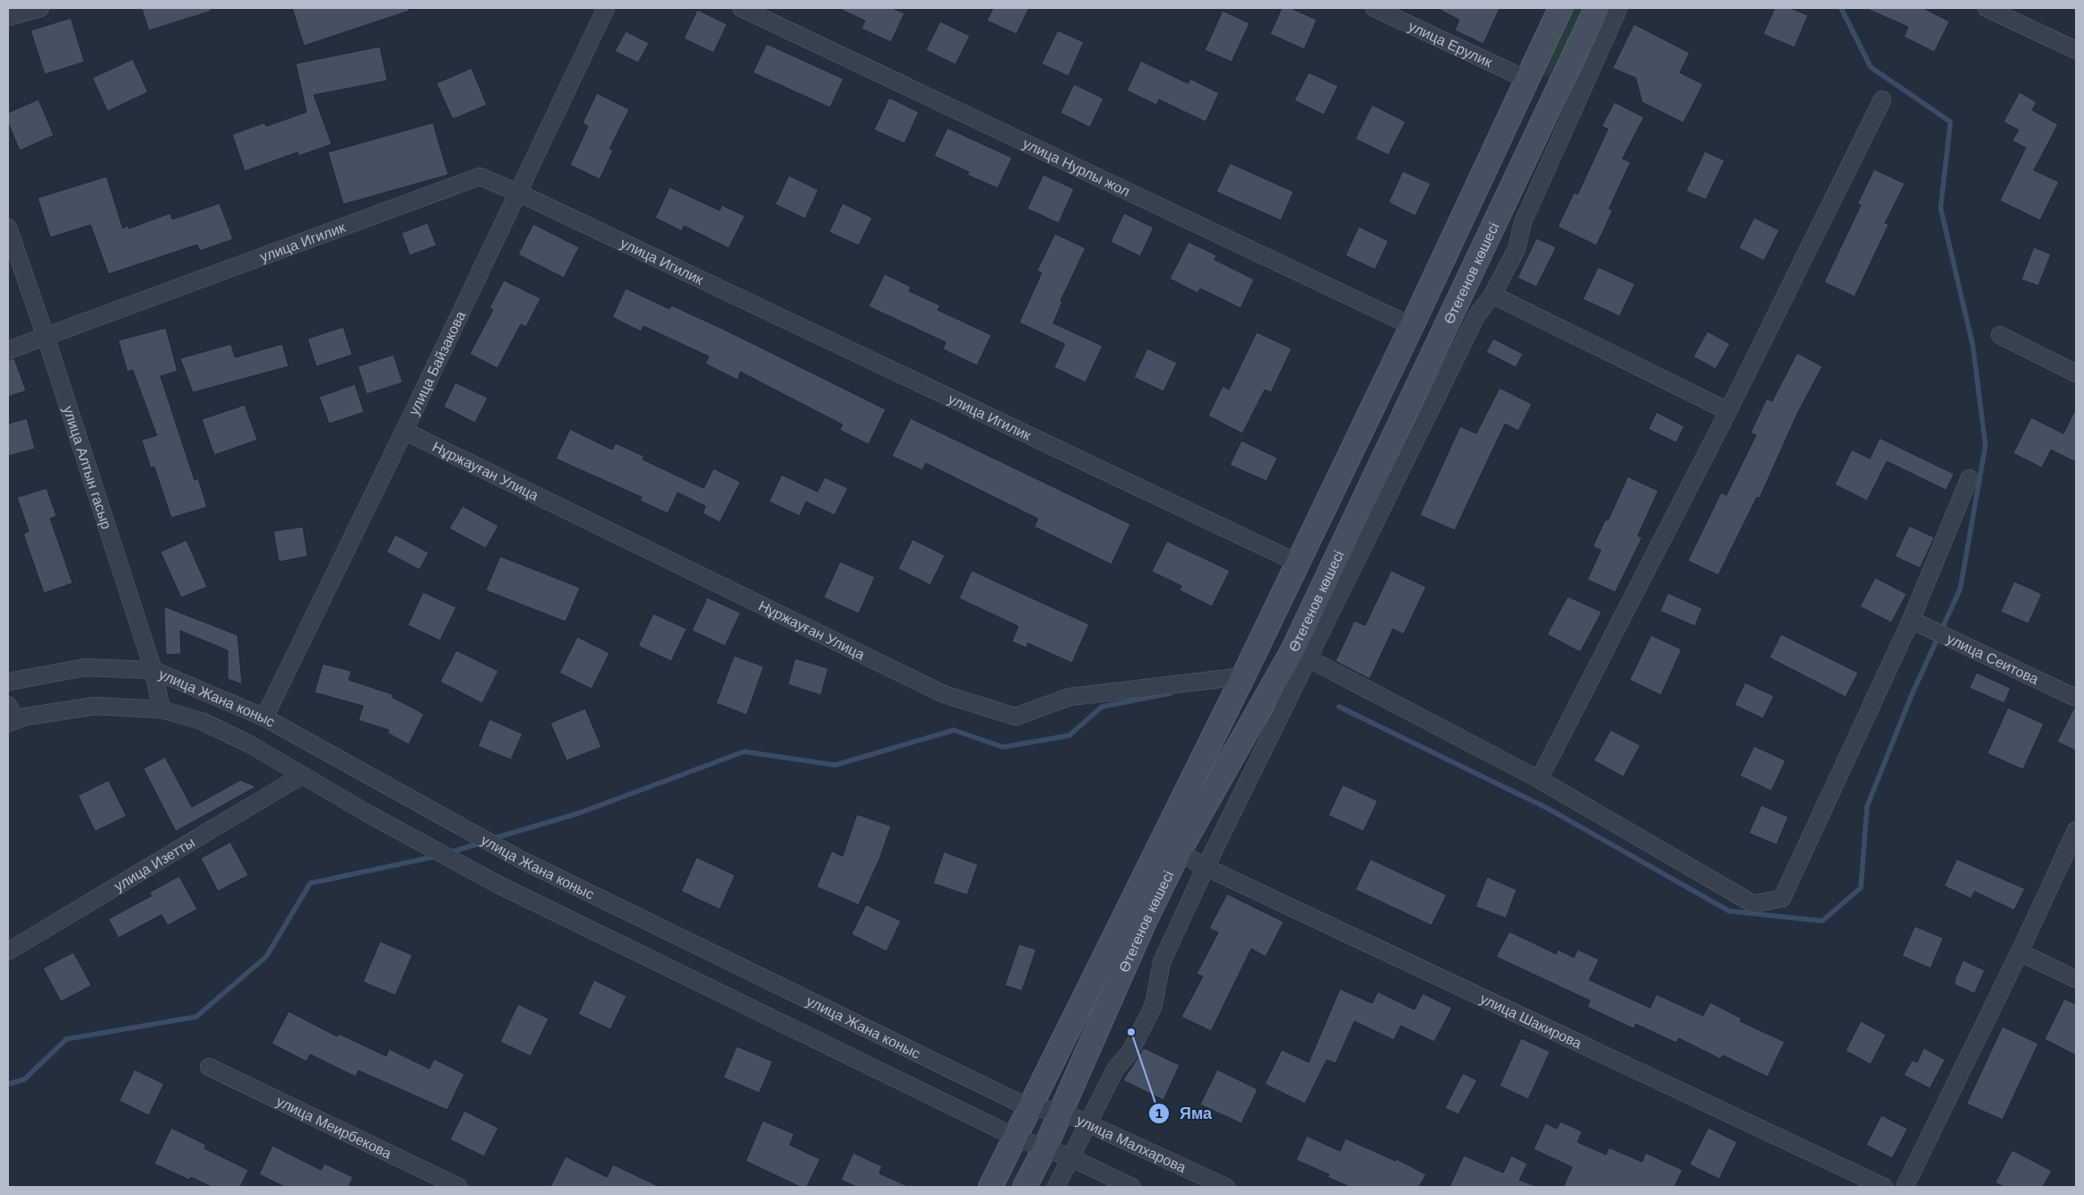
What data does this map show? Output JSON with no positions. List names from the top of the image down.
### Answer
{
  "streets": {
    "main road": ["Өтегенов көшесі"],
    "street": [
      "улица Ерулик",
      "улица Нурлы жол",
      "улица Игилик",
      "улица Байзакова",
      "улица Алтын гасыр",
      "Нұржауған Улица",
      "улица Сеитова",
      "улица Жана коныс",
      "улица Изетты",
      "улица Шакирова",
      "улица Меирбекова",
      "улица Малхарова"
    ]
  },
  "crossings": [
    ["улица Ерулик", "Өтегенов көшесі"],
    ["улица Нурлы жол", "Өтегенов көшесі"],
    ["улица Игилик", "Өтегенов көшесі"],
    ["улица Игилик", "улица Байзакова"],
    ["улица Игилик", "улица Алтын гасыр"],
    ["Өтегенов көшесі", "Нұржауған Улица"],
    ["Өтегенов көшесі", "улица Жана коныс"],
    ["Өтегенов көшесі", "улица Шакирова"],
    ["Өтегенов көшесі", "улица Малхарова"],
    ["улица Байзакова", "Нұржауған Улица"],
    ["улица Байзакова", "улица Жана коныс"],
    ["улица Алтын гасыр", "улица Жана коныс"],
    ["улица Жана коныс", "улица Изетты"],
    ["улица Жана коныс", "улица Малхарова"]
  ],
  "places": ["Яма"]
}
